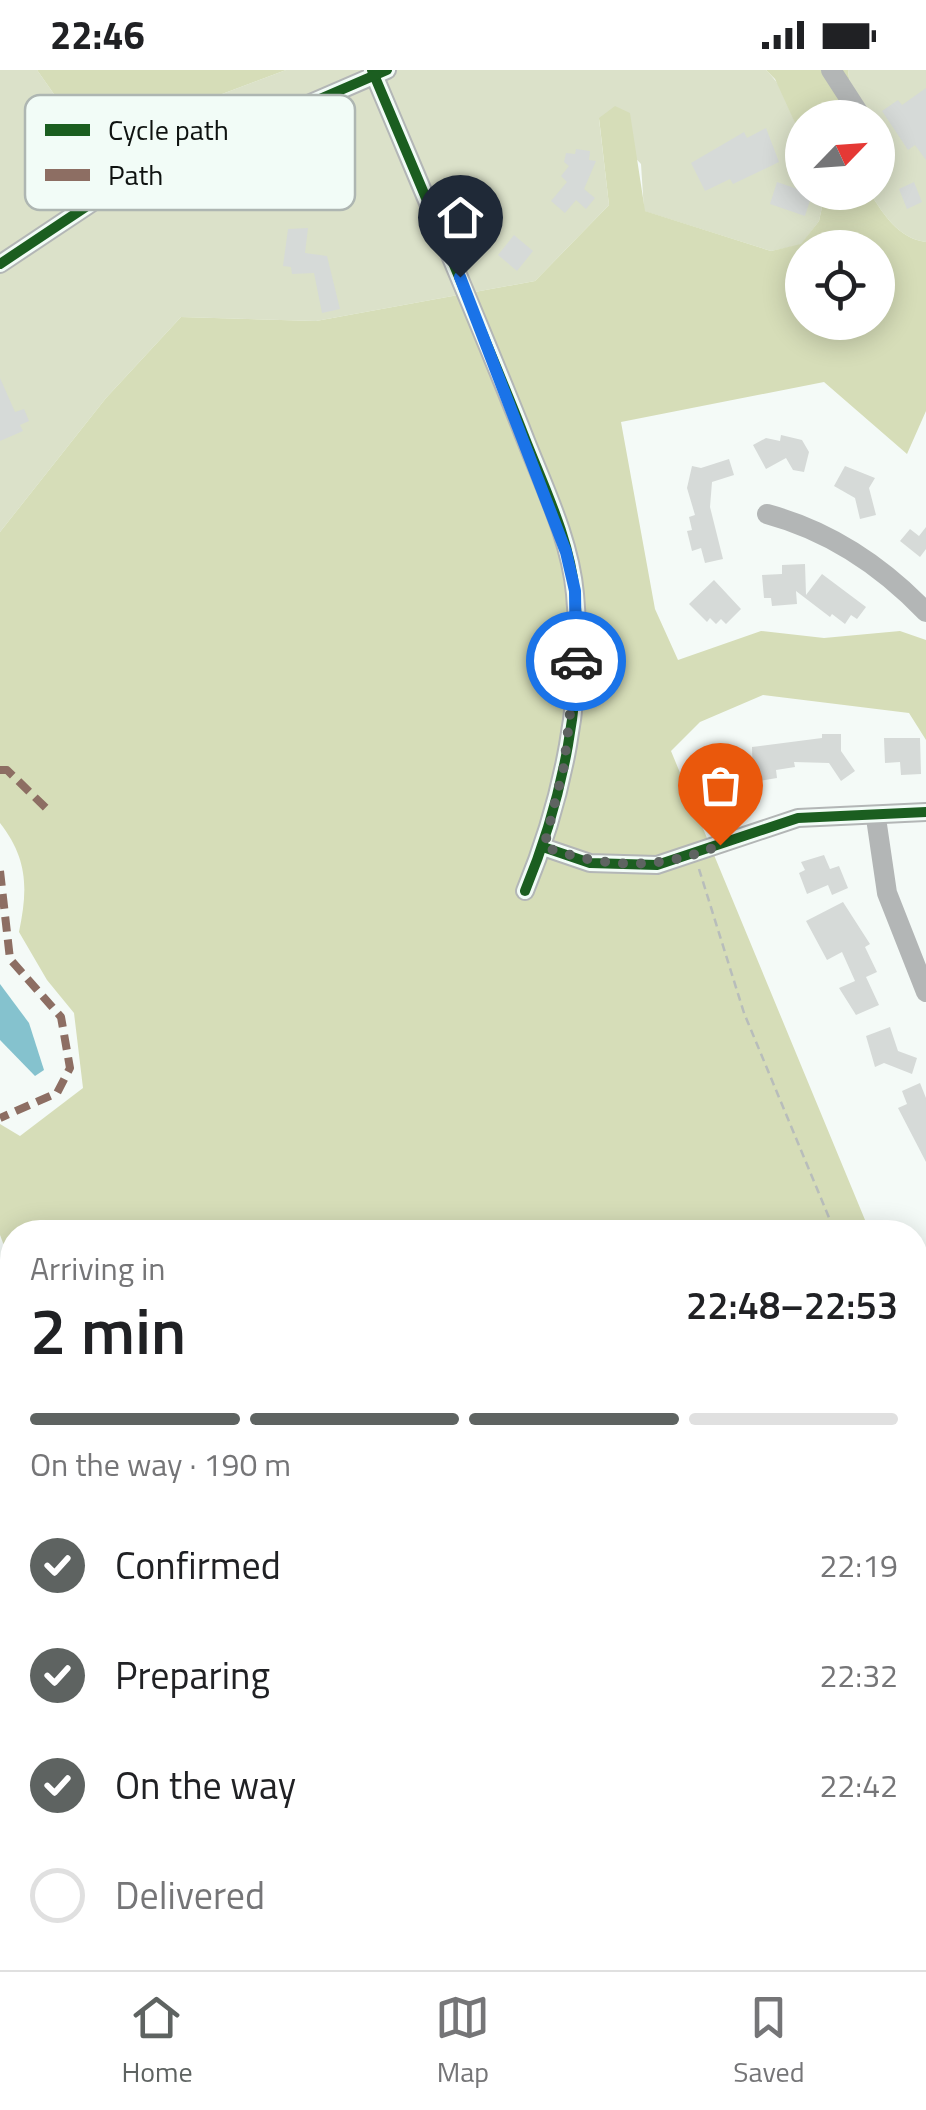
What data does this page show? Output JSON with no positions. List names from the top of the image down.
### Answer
{
  "legend": ["Cycle path", "Path"],
  "north": "top right",
  "page": {
    "status": "22:46",
    "heading": ["2 min", "Arriving in", "22:48–22:53"],
    "bar": "On the way · 190 m",
    "list": [
      ["Confirmed", "22:19"],
      ["Preparing", "22:32"],
      ["On the way", "22:42"],
      "Delivered"
    ],
    "tabs": ["Home", "Map", "Saved"]
  }
}
